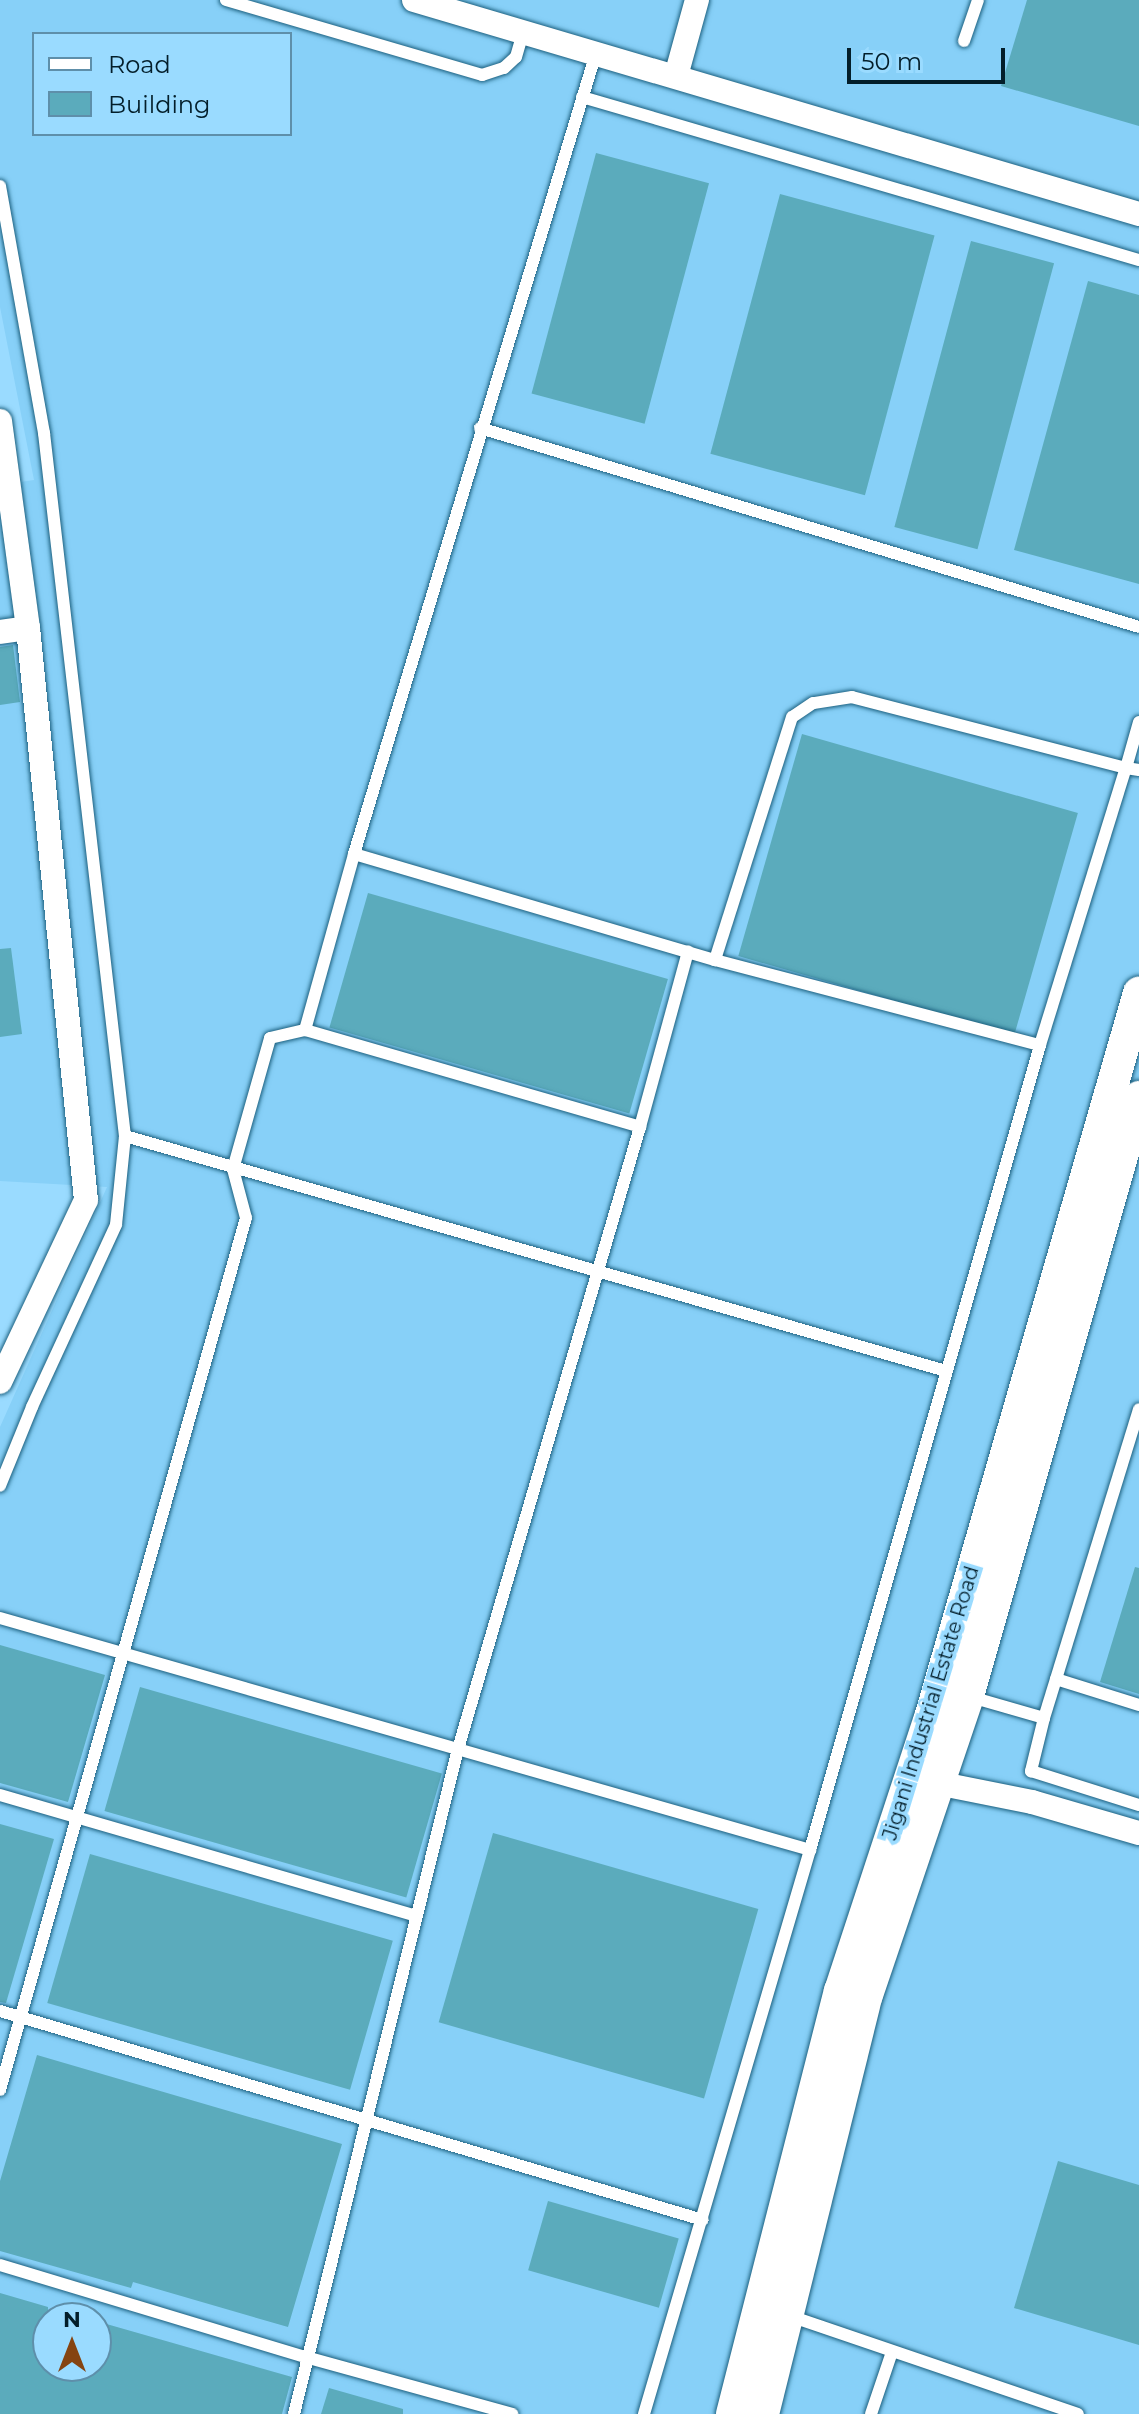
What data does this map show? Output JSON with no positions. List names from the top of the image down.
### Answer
{
  "streets": {
    "main road": ["Jigani Industrial Estate Road"]
  },
  "legend": ["Road", "Building"],
  "scale_bar": "50 m",
  "north": "top"
}
